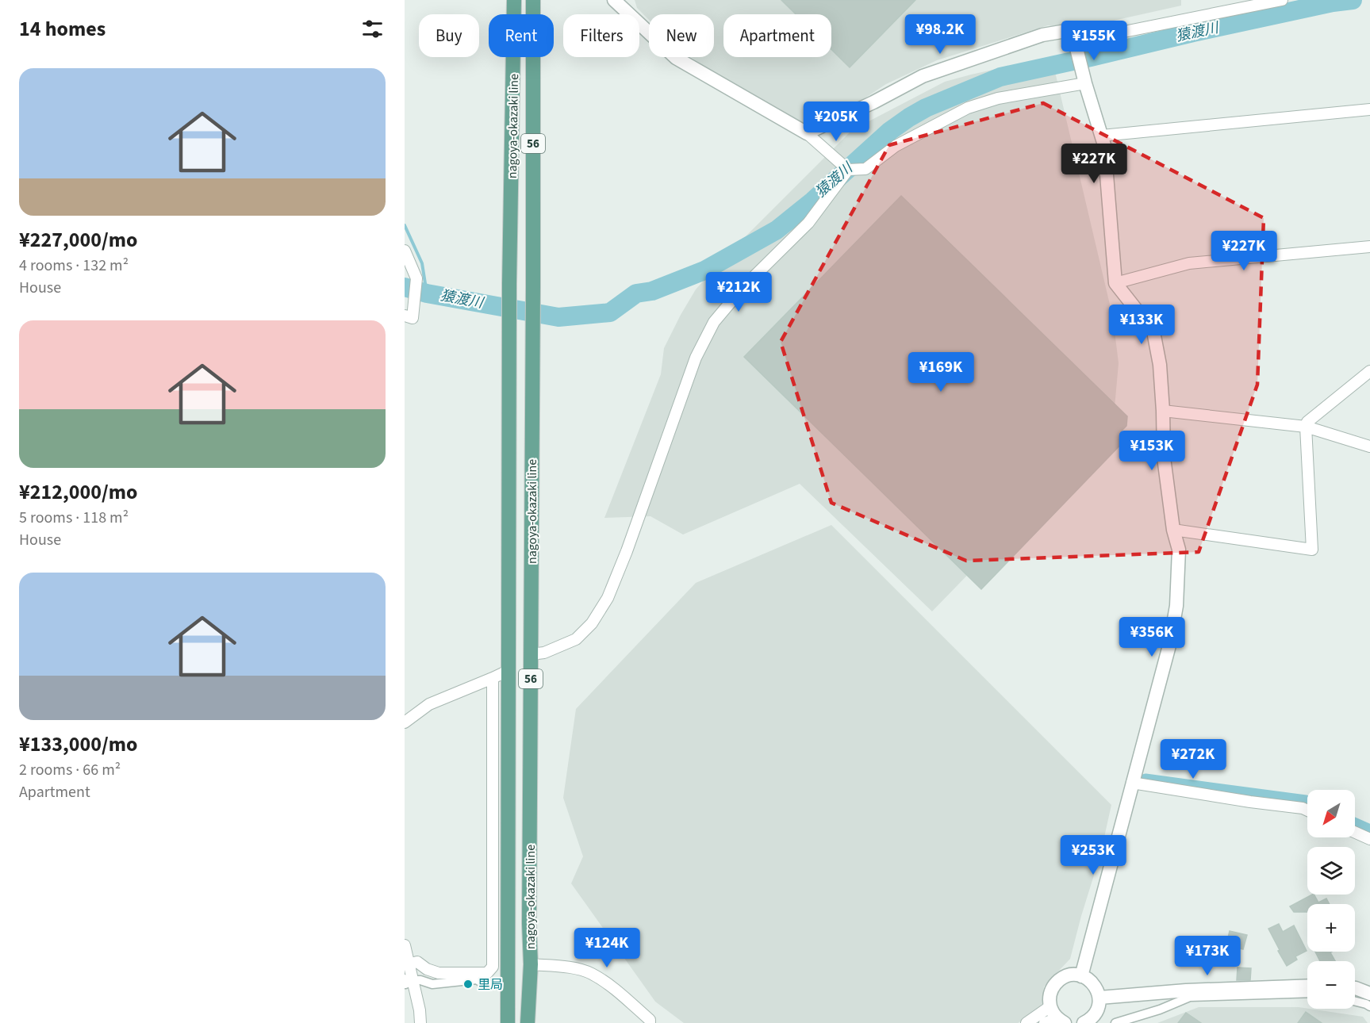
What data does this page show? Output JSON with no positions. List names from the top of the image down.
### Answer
{
  "streets": {
    "main road": ["nagoya-okazaki line", "56"]
  },
  "water": ["猿渡川"],
  "places": ["里局"],
  "north": "bottom left",
  "page": {
    "heading": "14 homes",
    "price": [
      "¥98.2K",
      "¥155K",
      "¥205K",
      "¥227K",
      "¥227K",
      "¥212K",
      "¥133K",
      "¥169K",
      "¥153K",
      "¥356K",
      "¥272K",
      "¥253K",
      "¥124K",
      "¥173K"
    ],
    "chip": [
      "Buy",
      "Rent",
      "Filters",
      "New",
      "Apartment"
    ],
    "list": [
      {
        "name": "¥227,000/mo",
        "note": "4 rooms · 132 m² · House"
      },
      {
        "name": "¥212,000/mo",
        "note": "5 rooms · 118 m² · House"
      },
      {
        "name": "¥133,000/mo",
        "note": "2 rooms · 66 m² · Apartment"
      }
    ],
    "map_buttons": ["+", "−"]
  }
}
